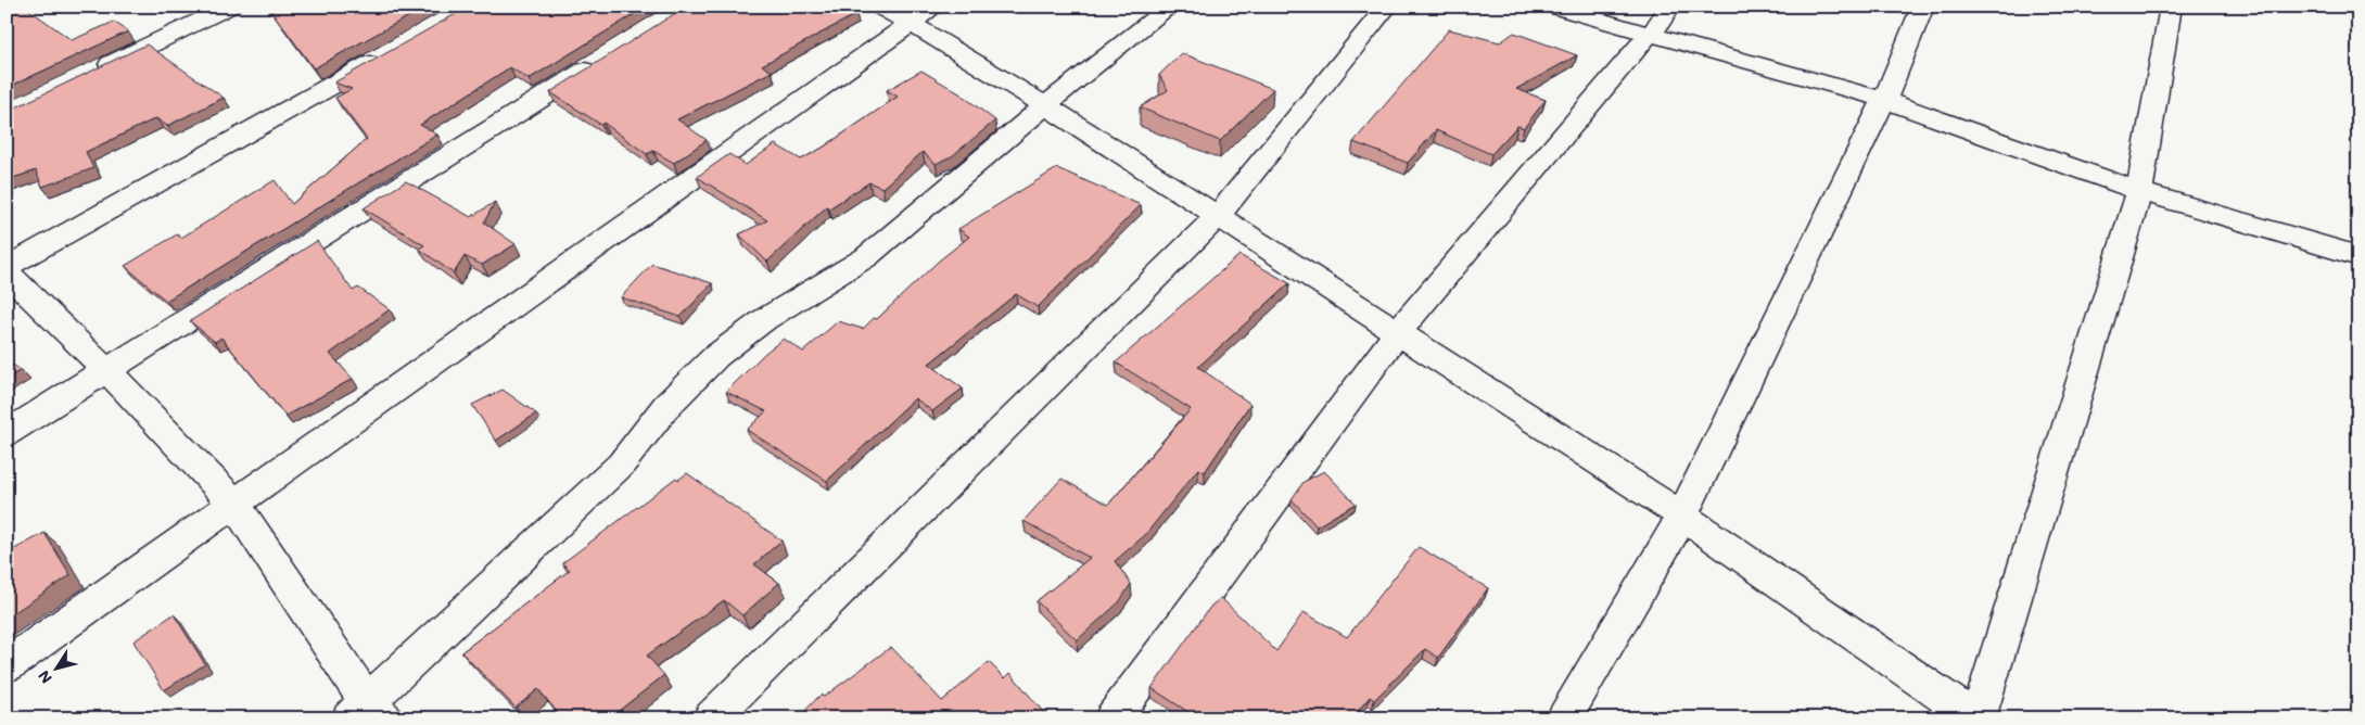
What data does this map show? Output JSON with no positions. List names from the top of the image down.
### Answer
{
  "north": "bottom left"
}
